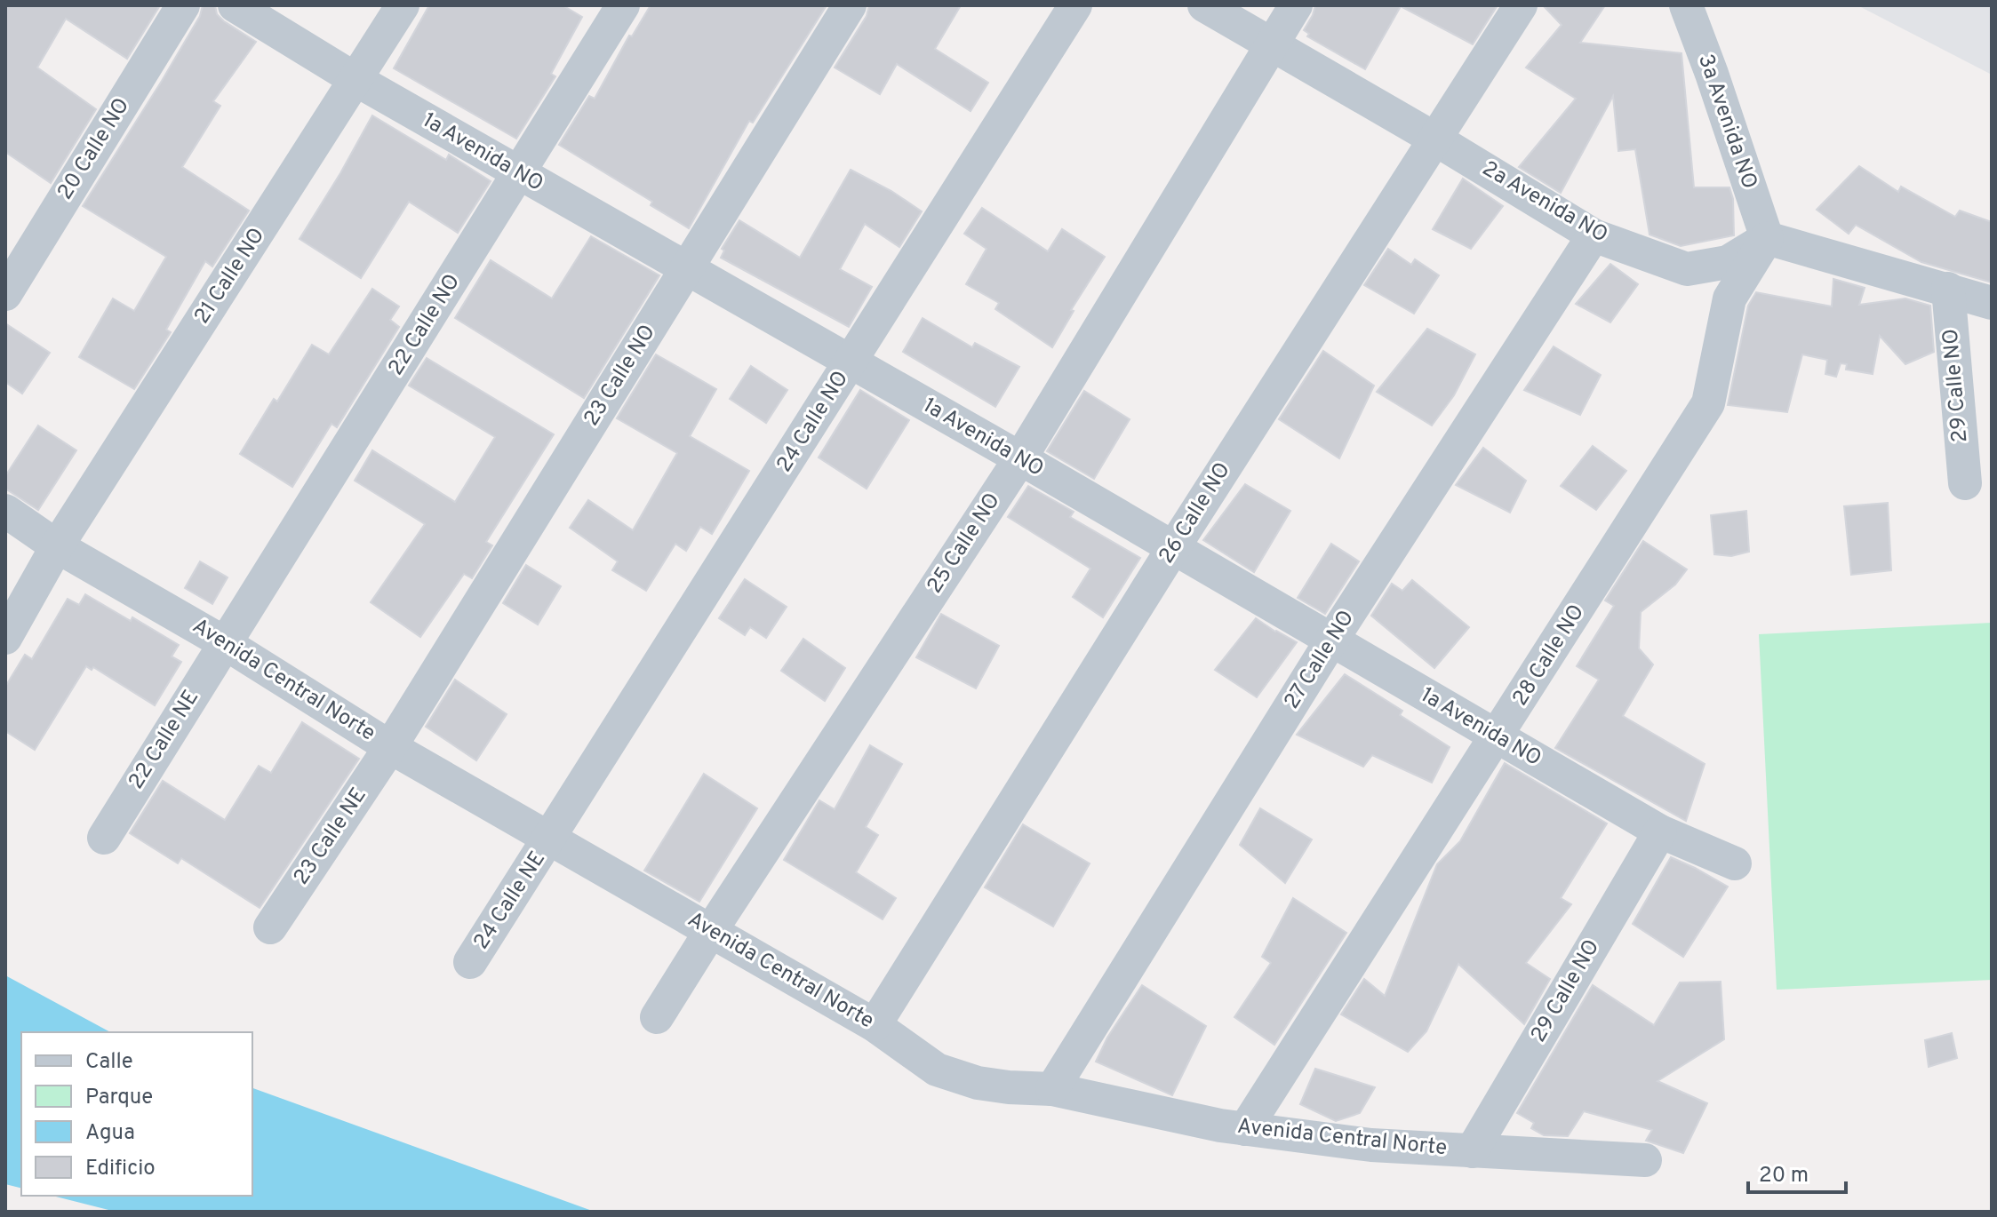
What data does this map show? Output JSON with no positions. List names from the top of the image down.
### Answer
{
  "streets": {
    "street": [
      "3a Avenida NO",
      "20 Calle NO",
      "1a Avenida NO",
      "2a Avenida NO",
      "21 Calle NO",
      "22 Calle NO",
      "23 Calle NO",
      "29 Calle NO",
      "24 Calle NO",
      "26 Calle NO",
      "25 Calle NO",
      "28 Calle NO",
      "27 Calle NO",
      "Avenida Central Norte",
      "22 Calle NE",
      "23 Calle NE",
      "24 Calle NE"
    ]
  },
  "crossings": [
    ["3a Avenida NO", "2a Avenida NO"],
    ["3a Avenida NO", "28 Calle NO"],
    ["1a Avenida NO", "21 Calle NO"],
    ["1a Avenida NO", "22 Calle NO"],
    ["1a Avenida NO", "23 Calle NO"],
    ["1a Avenida NO", "29 Calle NO"],
    ["1a Avenida NO", "24 Calle NO"],
    ["1a Avenida NO", "26 Calle NO"],
    ["1a Avenida NO", "25 Calle NO"],
    ["1a Avenida NO", "28 Calle NO"],
    ["1a Avenida NO", "27 Calle NO"],
    ["2a Avenida NO", "26 Calle NO"],
    ["2a Avenida NO", "25 Calle NO"],
    ["2a Avenida NO", "28 Calle NO"],
    ["2a Avenida NO", "27 Calle NO"],
    ["21 Calle NO", "Avenida Central Norte"],
    ["22 Calle NO", "Avenida Central Norte"],
    ["22 Calle NO", "22 Calle NE"],
    ["23 Calle NO", "Avenida Central Norte"],
    ["23 Calle NO", "23 Calle NE"],
    ["29 Calle NO", "Avenida Central Norte"],
    ["24 Calle NO", "Avenida Central Norte"],
    ["24 Calle NO", "24 Calle NE"],
    ["26 Calle NO", "Avenida Central Norte"],
    ["25 Calle NO", "Avenida Central Norte"],
    ["28 Calle NO", "Avenida Central Norte"],
    ["27 Calle NO", "Avenida Central Norte"],
    ["Avenida Central Norte", "22 Calle NE"],
    ["Avenida Central Norte", "23 Calle NE"],
    ["Avenida Central Norte", "24 Calle NE"]
  ],
  "legend": [
    "Calle",
    "Parque",
    "Agua",
    "Edificio"
  ],
  "scale_bar": "20 m"
}
